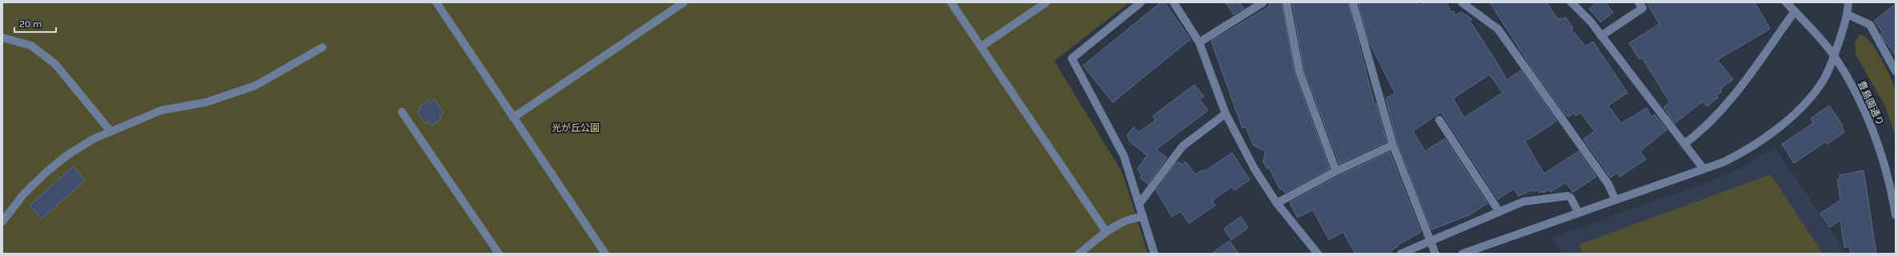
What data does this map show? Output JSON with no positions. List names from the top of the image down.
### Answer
{
  "streets": {
    "street": ["豊島園通り"]
  },
  "parks": ["光が丘公園"],
  "scale_bar": "20 m"
}
